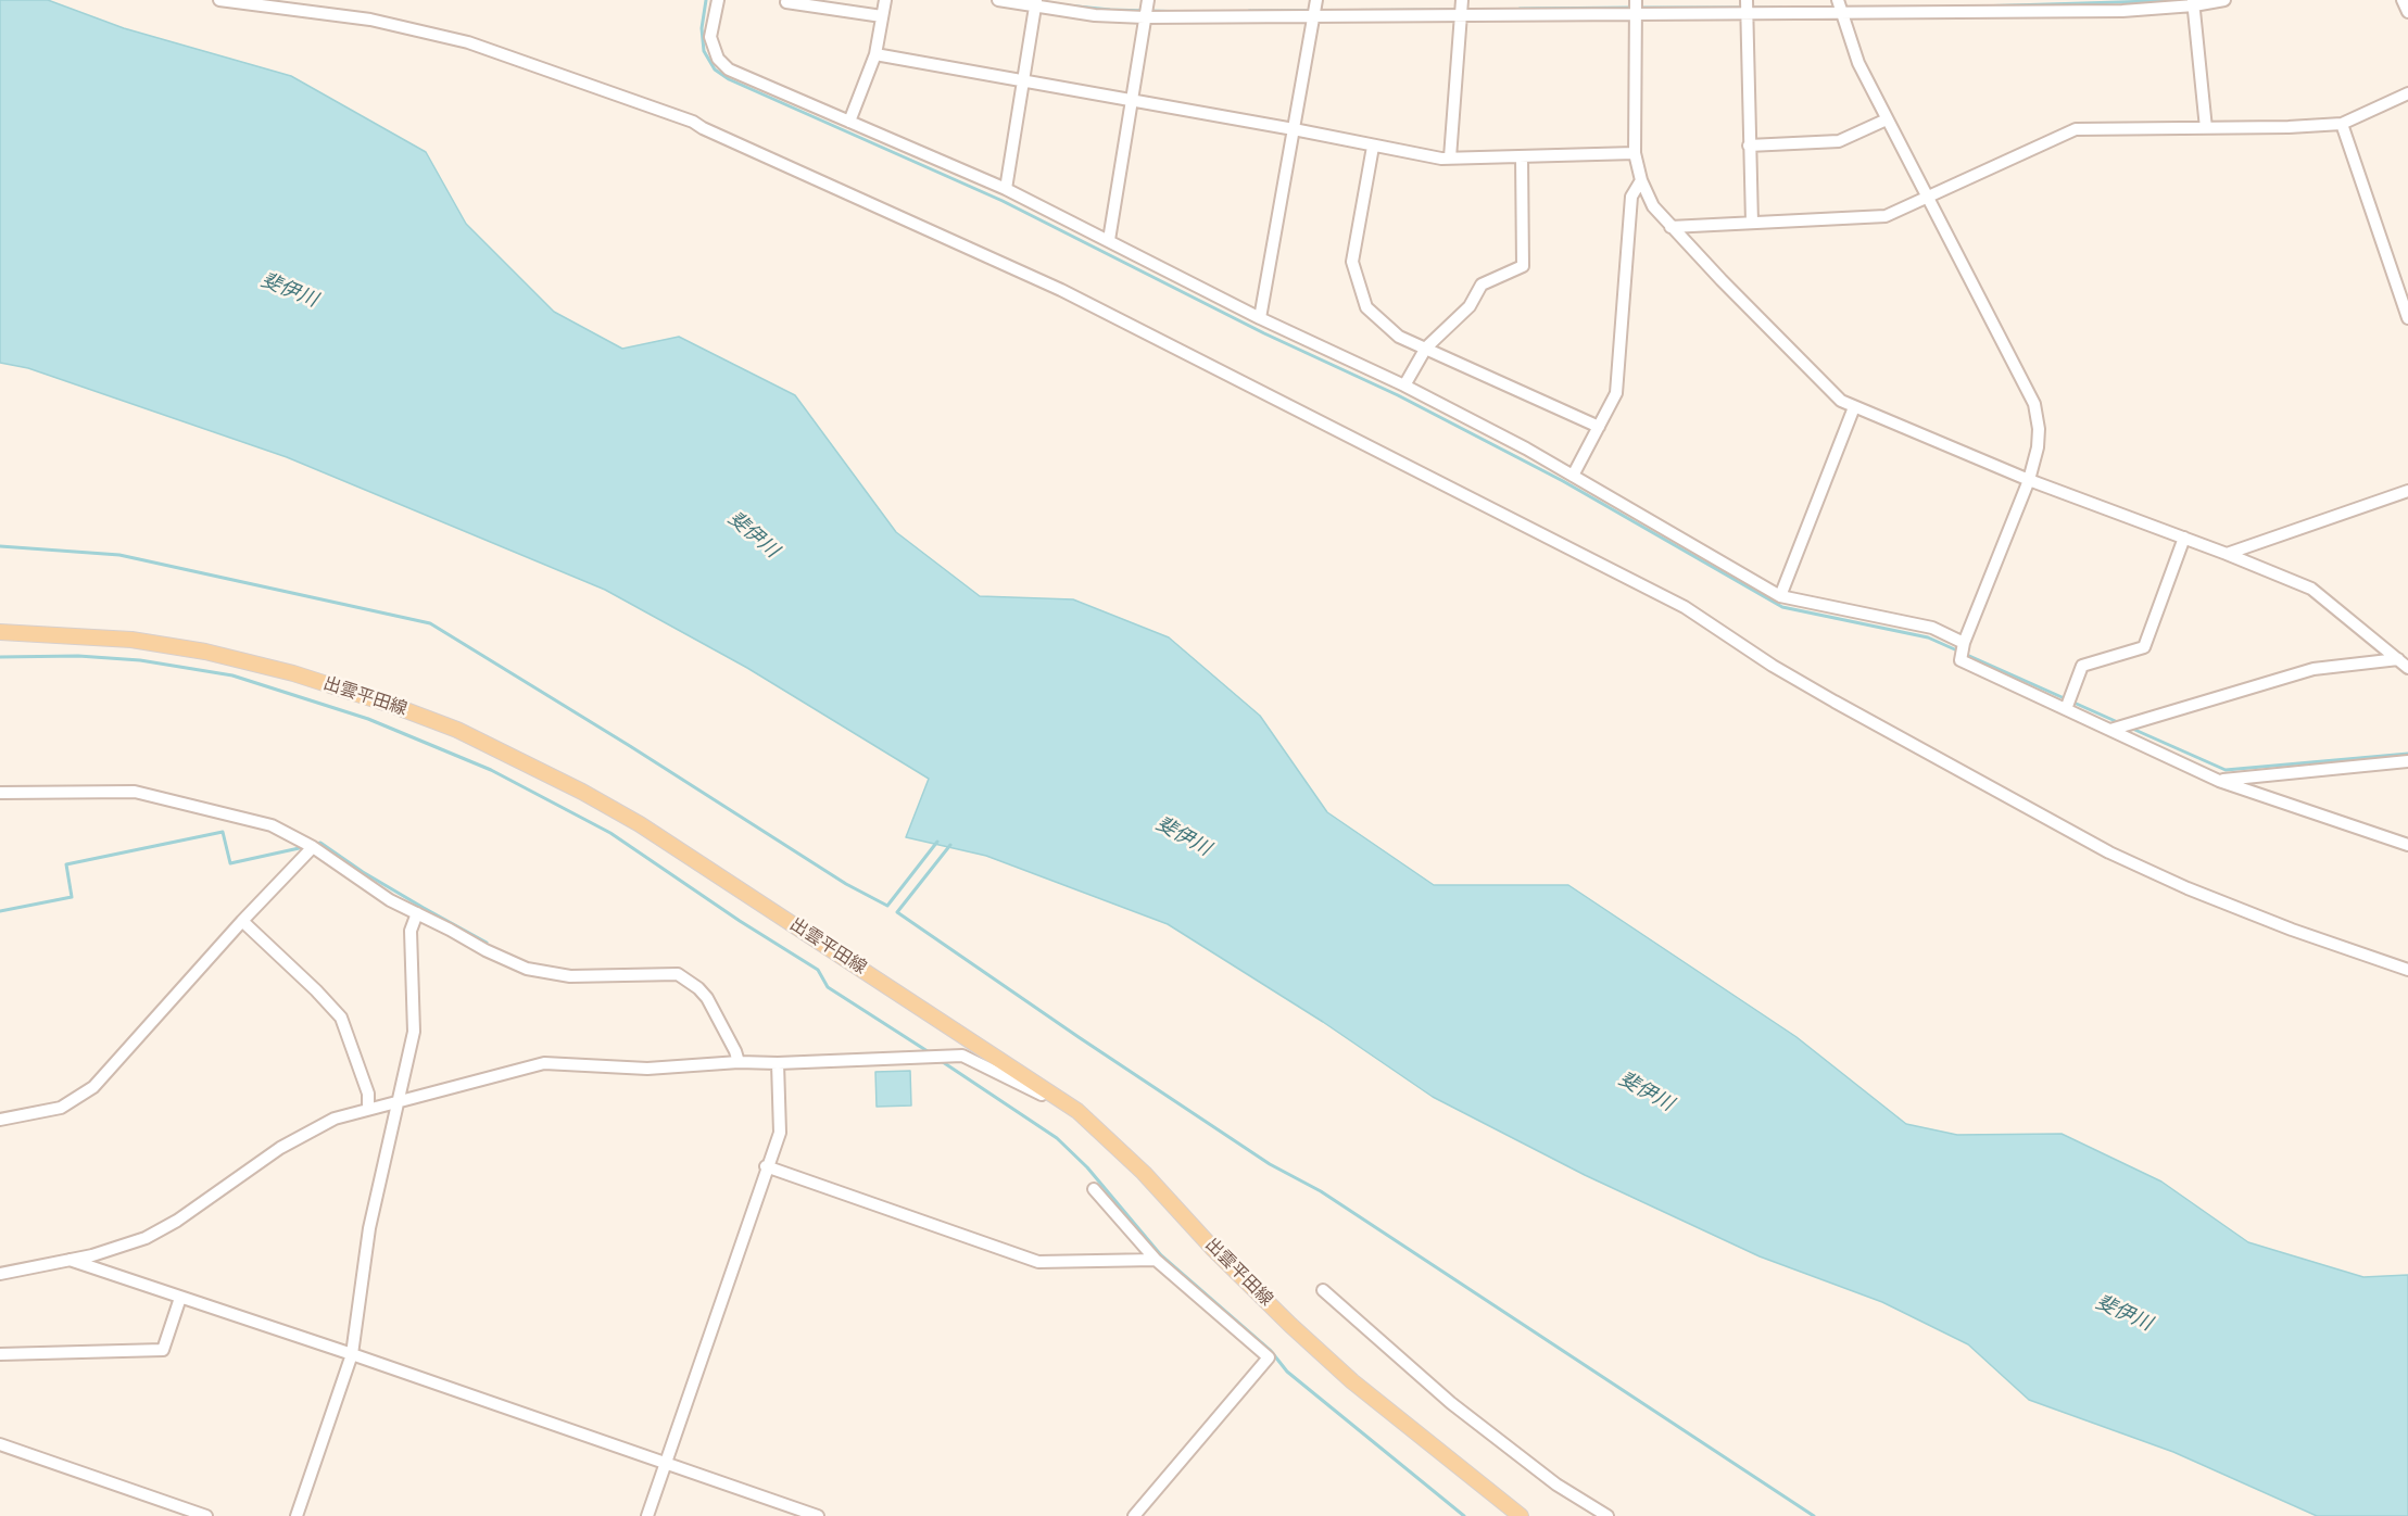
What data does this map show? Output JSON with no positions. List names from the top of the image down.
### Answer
{
  "streets": {
    "main road": ["出雲平田線"]
  },
  "water": ["斐伊川"]
}
